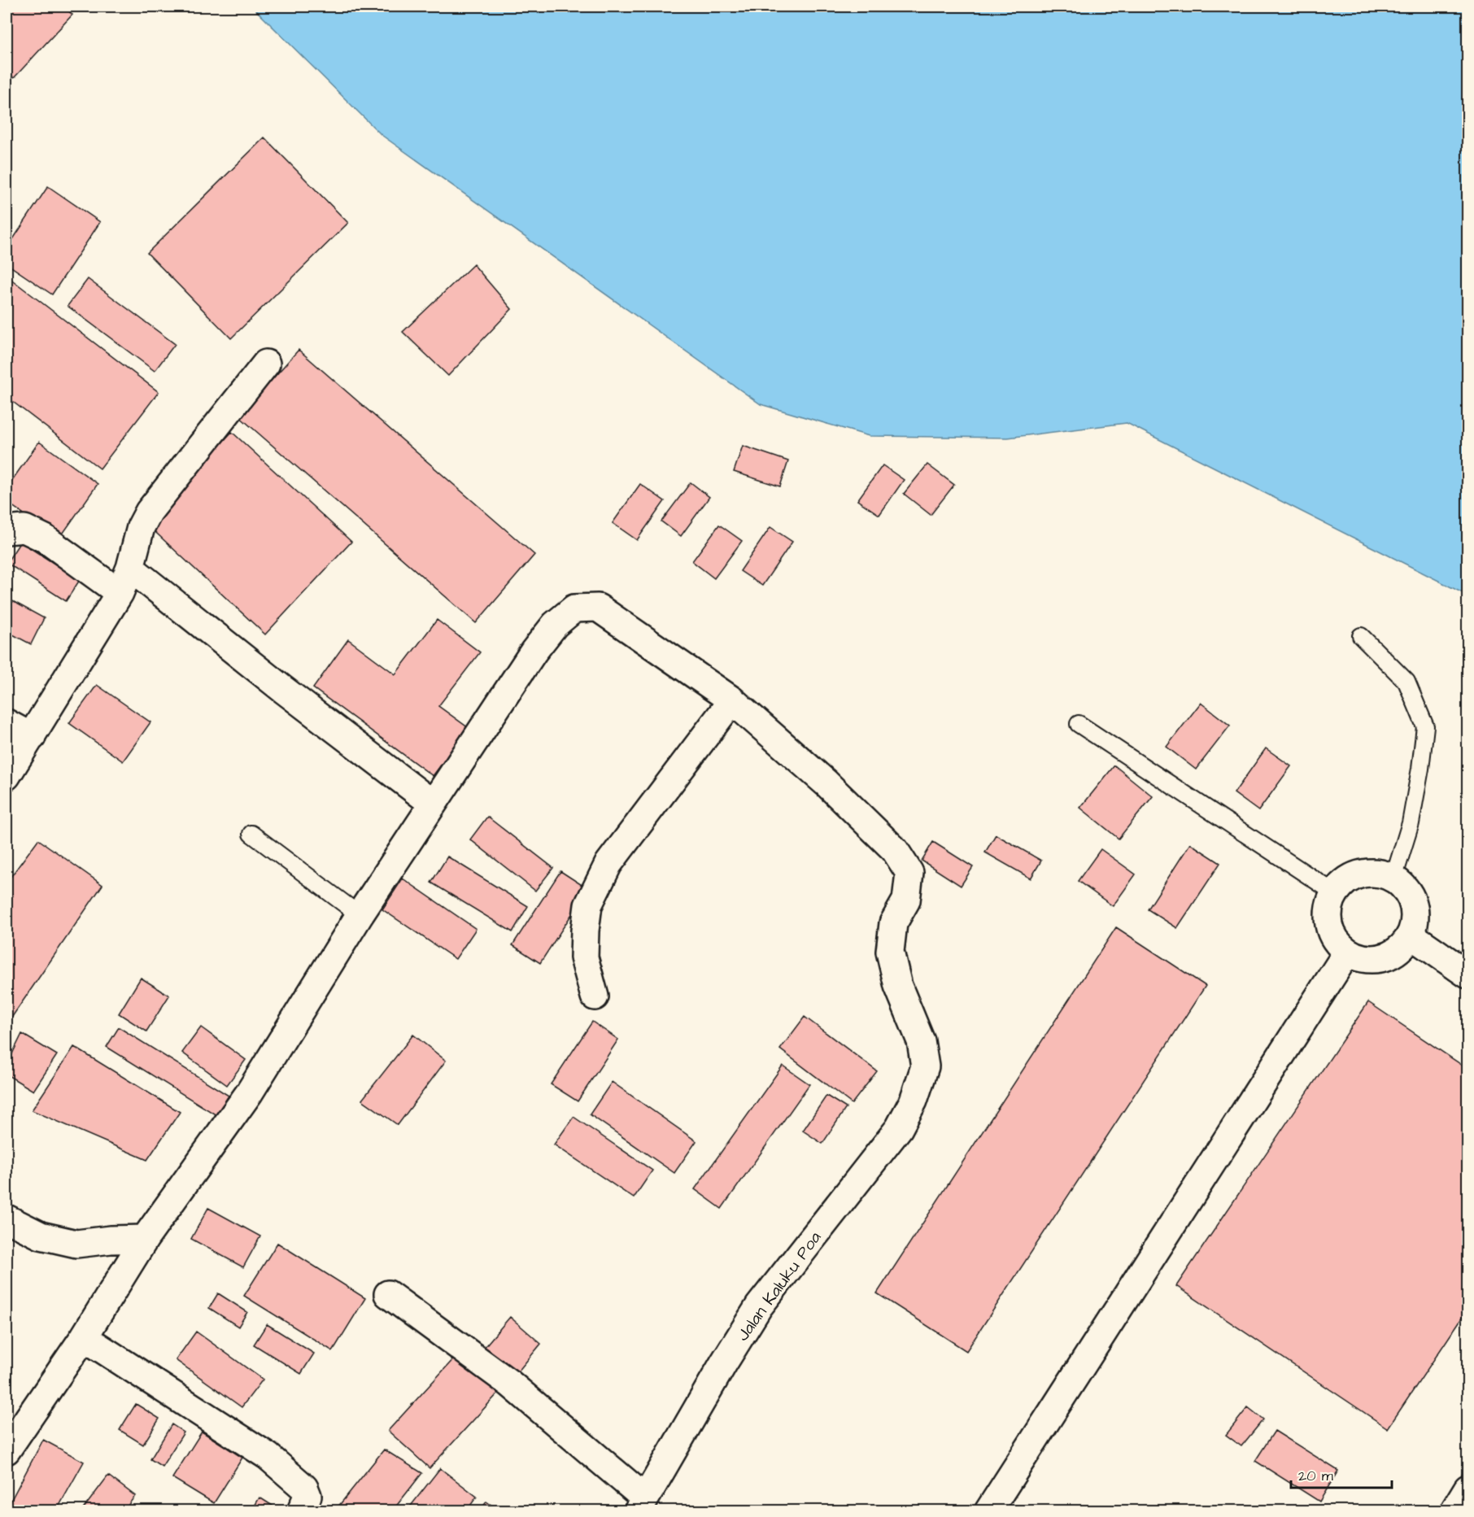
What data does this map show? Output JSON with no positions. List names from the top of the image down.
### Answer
{
  "streets": {
    "street": ["Jalan Kaluku Poa"]
  },
  "scale_bar": "20 m"
}
